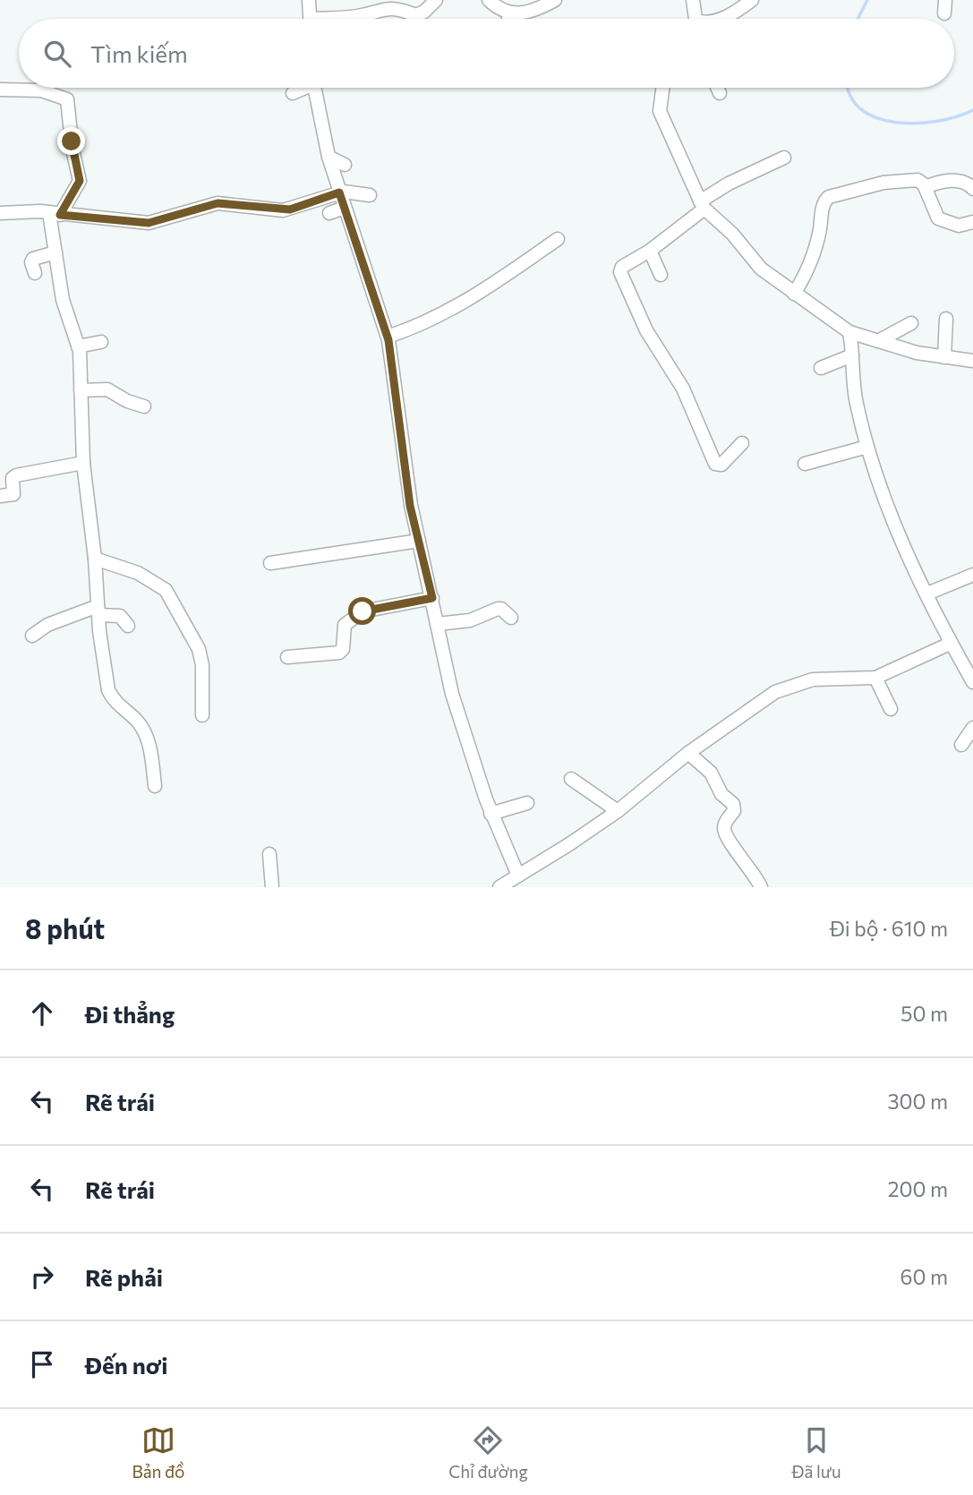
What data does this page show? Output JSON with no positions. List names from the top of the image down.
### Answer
{
  "page": {
    "search": "Tìm kiếm",
    "heading": ["8 phút", "Đi bộ · 610 m"],
    "list": [
      ["Đi thẳng", "50 m"],
      ["Rẽ trái", "300 m"],
      ["Rẽ trái", "200 m"],
      ["Rẽ phải", "60 m"],
      "Đến nơi"
    ],
    "nav": ["Bản đồ", "Chỉ đường", "Đã lưu"]
  }
}
